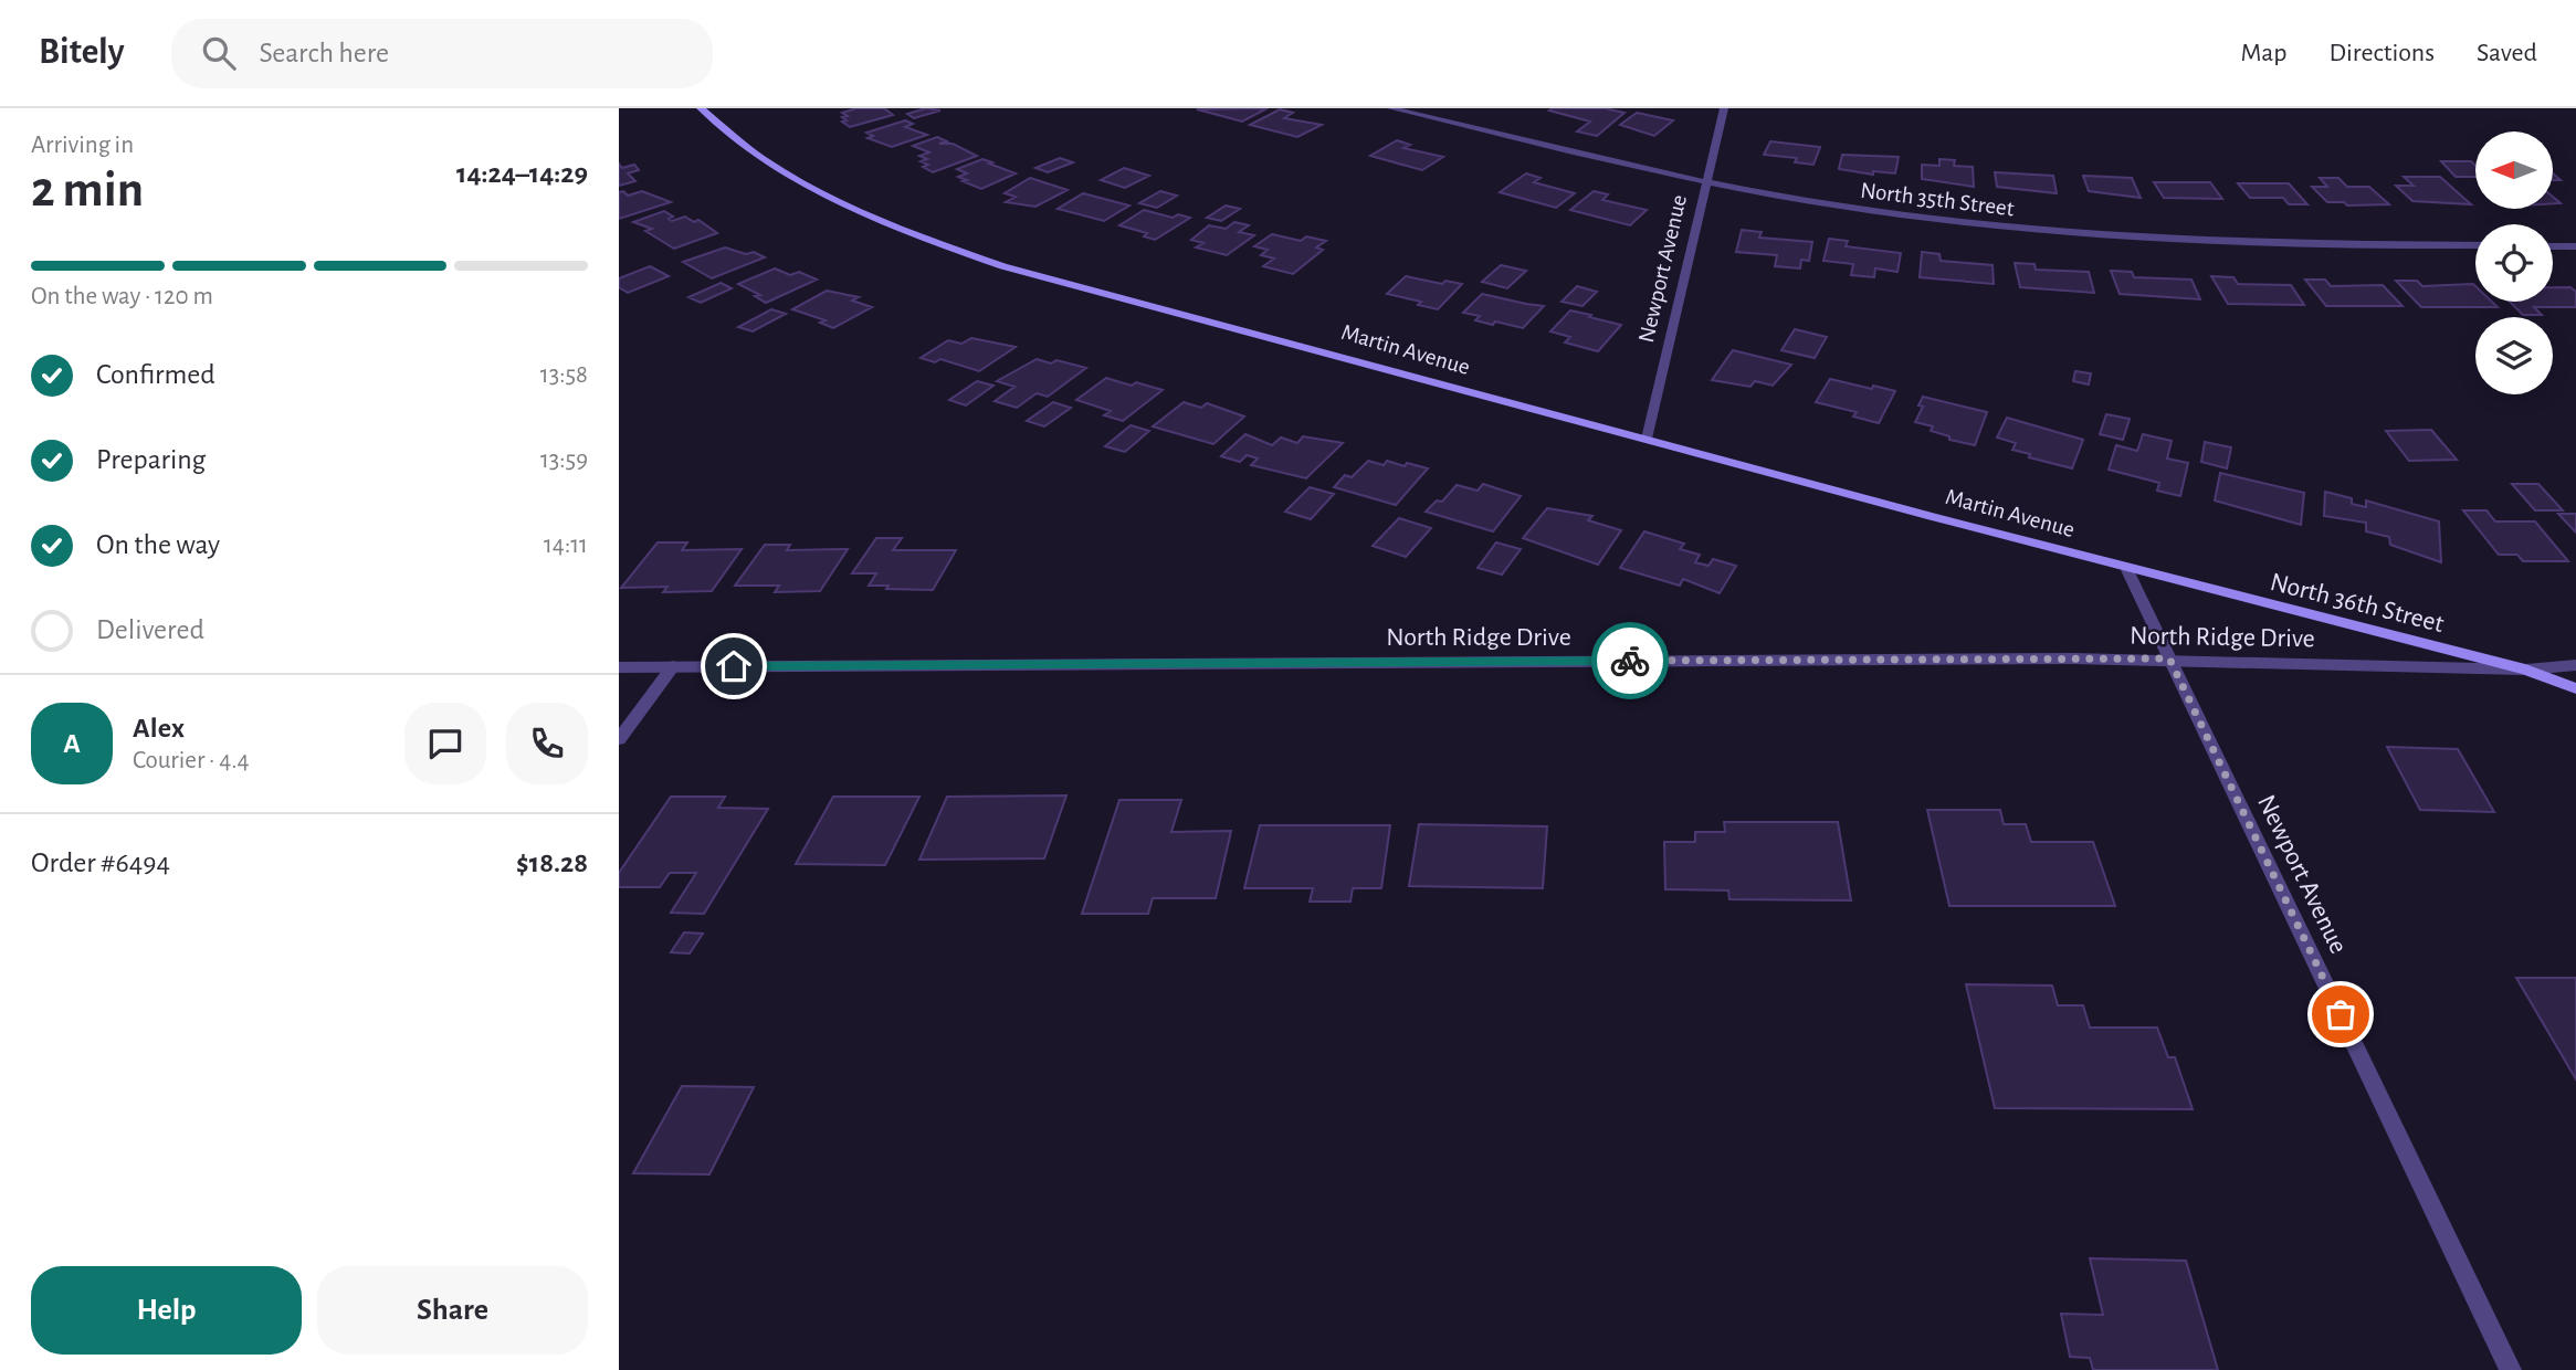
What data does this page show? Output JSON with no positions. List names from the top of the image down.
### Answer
{
  "streets": {
    "main road": ["Martin Avenue", "North 36th Street"],
    "street": ["North 35th Street", "Newport Avenue", "North Ridge Drive"]
  },
  "crossings": [
    ["North 35th Street", "Newport Avenue"],
    ["Newport Avenue", "Martin Avenue"],
    ["Newport Avenue", "North 36th Street"],
    ["Newport Avenue", "North Ridge Drive"],
    ["Martin Avenue", "North 36th Street"],
    ["North 36th Street", "North Ridge Drive"]
  ],
  "north": "left",
  "page": {
    "header": "Bitely",
    "search": "Search here",
    "nav": ["Map", "Directions", "Saved"],
    "heading": ["2 min", "Arriving in", "14:24–14:29"],
    "panel": [
      "Alex",
      "Courier · 4.4",
      "Order #6494",
      "$18.28"
    ],
    "bar": "On the way · 120 m",
    "list": [
      ["Confirmed", "13:58"],
      ["Preparing", "13:59"],
      ["On the way", "14:11"],
      "Delivered"
    ],
    "round": "A",
    "buttons": ["Help", "Share"]
  }
}
